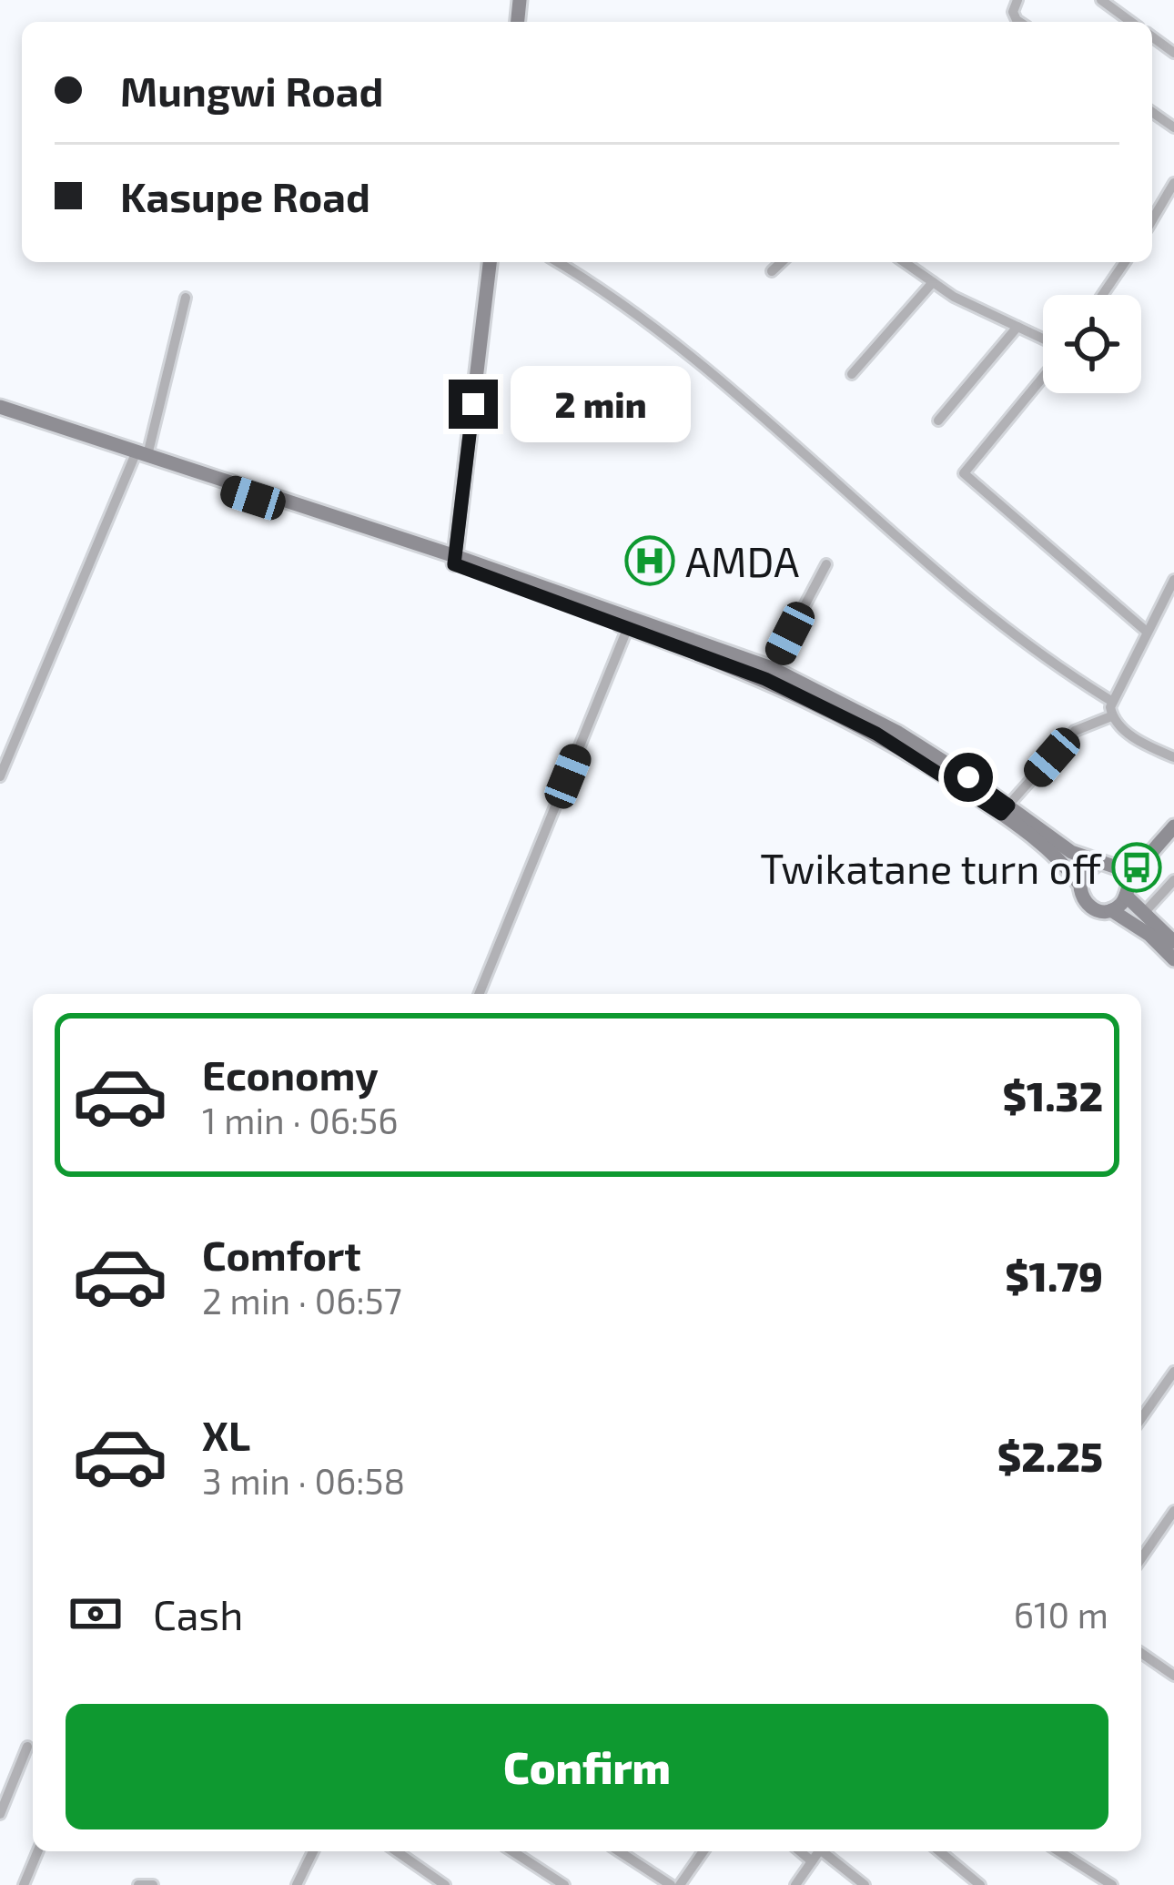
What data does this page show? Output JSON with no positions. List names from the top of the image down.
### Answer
{
  "places": {
    "hospital": ["AMDA"],
    "bus stop": ["Twikatane turn off"]
  },
  "page": {
    "banner": ["Mungwi Road", "Kasupe Road"],
    "bubble": "2 min",
    "list": [
      {
        "name": "Economy",
        "note": "1 min · 06:56",
        "value": "$1.32"
      },
      {
        "name": "Comfort",
        "note": "2 min · 06:57",
        "value": "$1.79"
      },
      {
        "name": "XL",
        "note": "3 min · 06:58",
        "value": "$2.25"
      }
    ],
    "pay": ["Cash", "610 m"],
    "buttons": "Confirm"
  }
}
